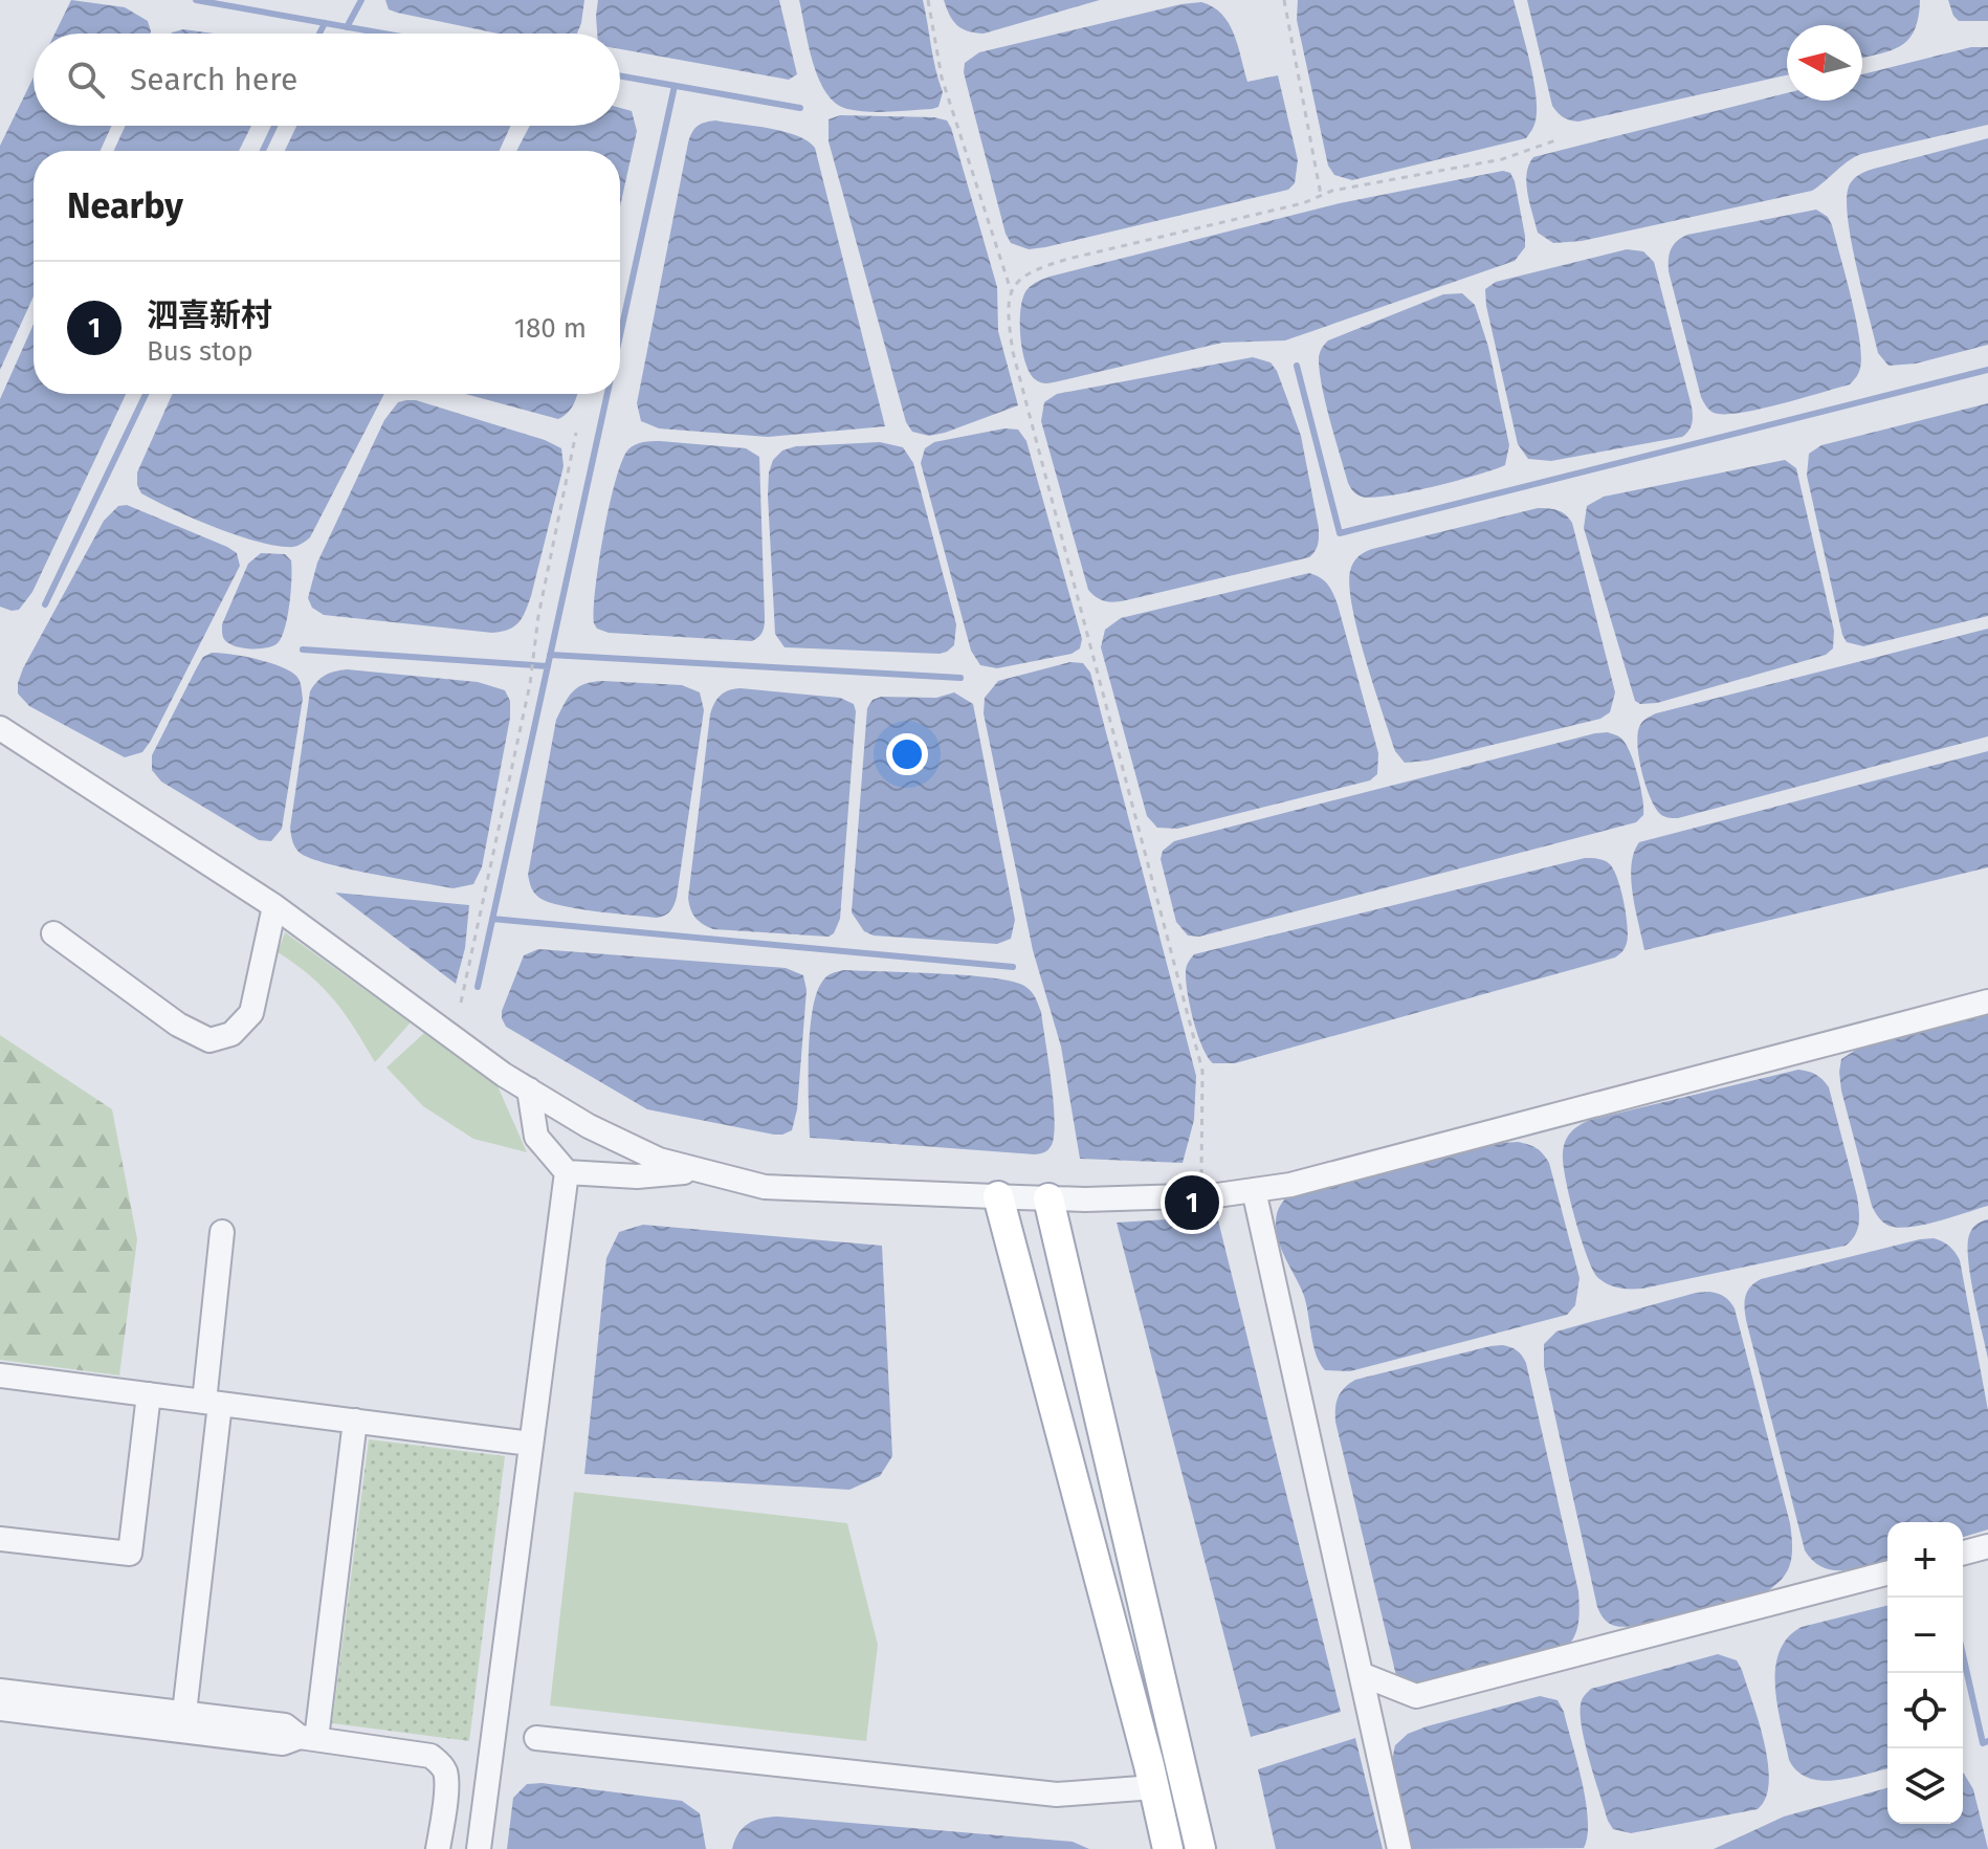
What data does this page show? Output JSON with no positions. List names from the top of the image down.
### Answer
{
  "north": "left",
  "page": {
    "search": "Search here",
    "heading": "Nearby",
    "list": [
      {
        "mark": "1",
        "name": "泗喜新村",
        "note": "Bus stop",
        "value": "180 m"
      }
    ],
    "pins": "1",
    "map_buttons": ["+", "−"]
  }
}
